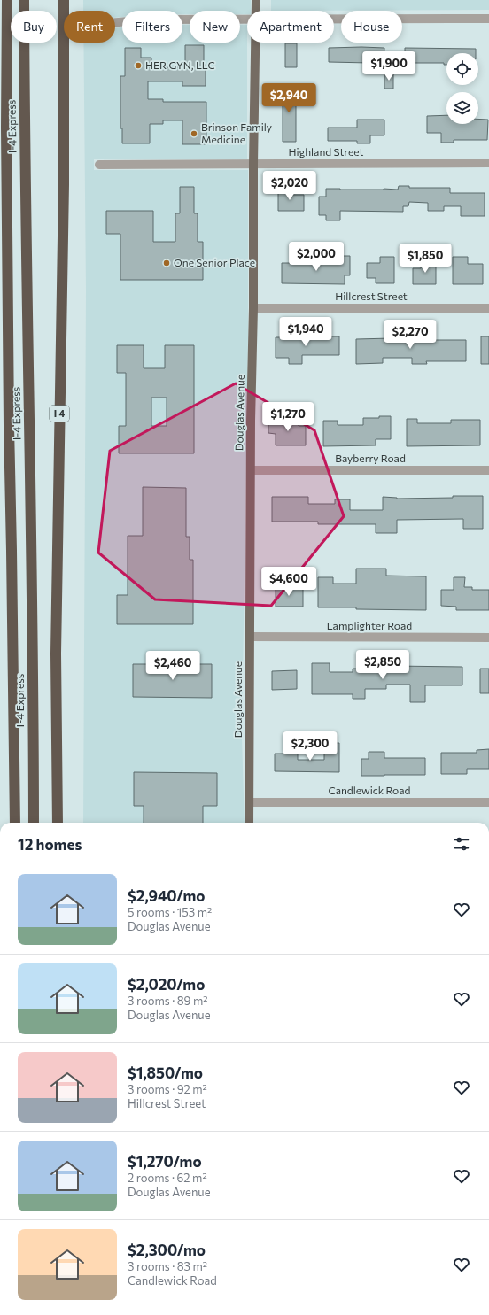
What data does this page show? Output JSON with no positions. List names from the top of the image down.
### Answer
{
  "streets": {
    "highway": ["I-4 Express", "I 4"],
    "main road": ["Douglas Avenue"],
    "street": [
      "Highland Street",
      "Hillcrest Street",
      "Bayberry Road",
      "Lamplighter Road",
      "Candlewick Road"
    ]
  },
  "crossings": [
    ["Highland Street", "Douglas Avenue"],
    ["Hillcrest Street", "Douglas Avenue"],
    ["Douglas Avenue", "Bayberry Road"],
    ["Douglas Avenue", "Lamplighter Road"],
    ["Douglas Avenue", "Candlewick Road"]
  ],
  "places": ["HER GYN, LLC", "Brinson Family Medicine", "One Senior Place"],
  "page": {
    "chip": [
      "Buy",
      "Rent",
      "Filters",
      "New",
      "Apartment",
      "House"
    ],
    "price": [
      "$1,900",
      "$2,940",
      "$2,020",
      "$2,000",
      "$1,850",
      "$1,940",
      "$2,270",
      "$1,270",
      "$4,600",
      "$2,850",
      "$2,460",
      "$2,300"
    ],
    "heading": "12 homes",
    "list": [
      {
        "name": "$2,940/mo",
        "note": "5 rooms · 153 m² · Douglas Avenue"
      },
      {
        "name": "$2,020/mo",
        "note": "3 rooms · 89 m² · Douglas Avenue"
      },
      {
        "name": "$1,850/mo",
        "note": "3 rooms · 92 m² · Hillcrest Street"
      },
      {
        "name": "$1,270/mo",
        "note": "2 rooms · 62 m² · Douglas Avenue"
      },
      {
        "name": "$2,300/mo",
        "note": "3 rooms · 83 m² · Candlewick Road"
      }
    ]
  }
}
